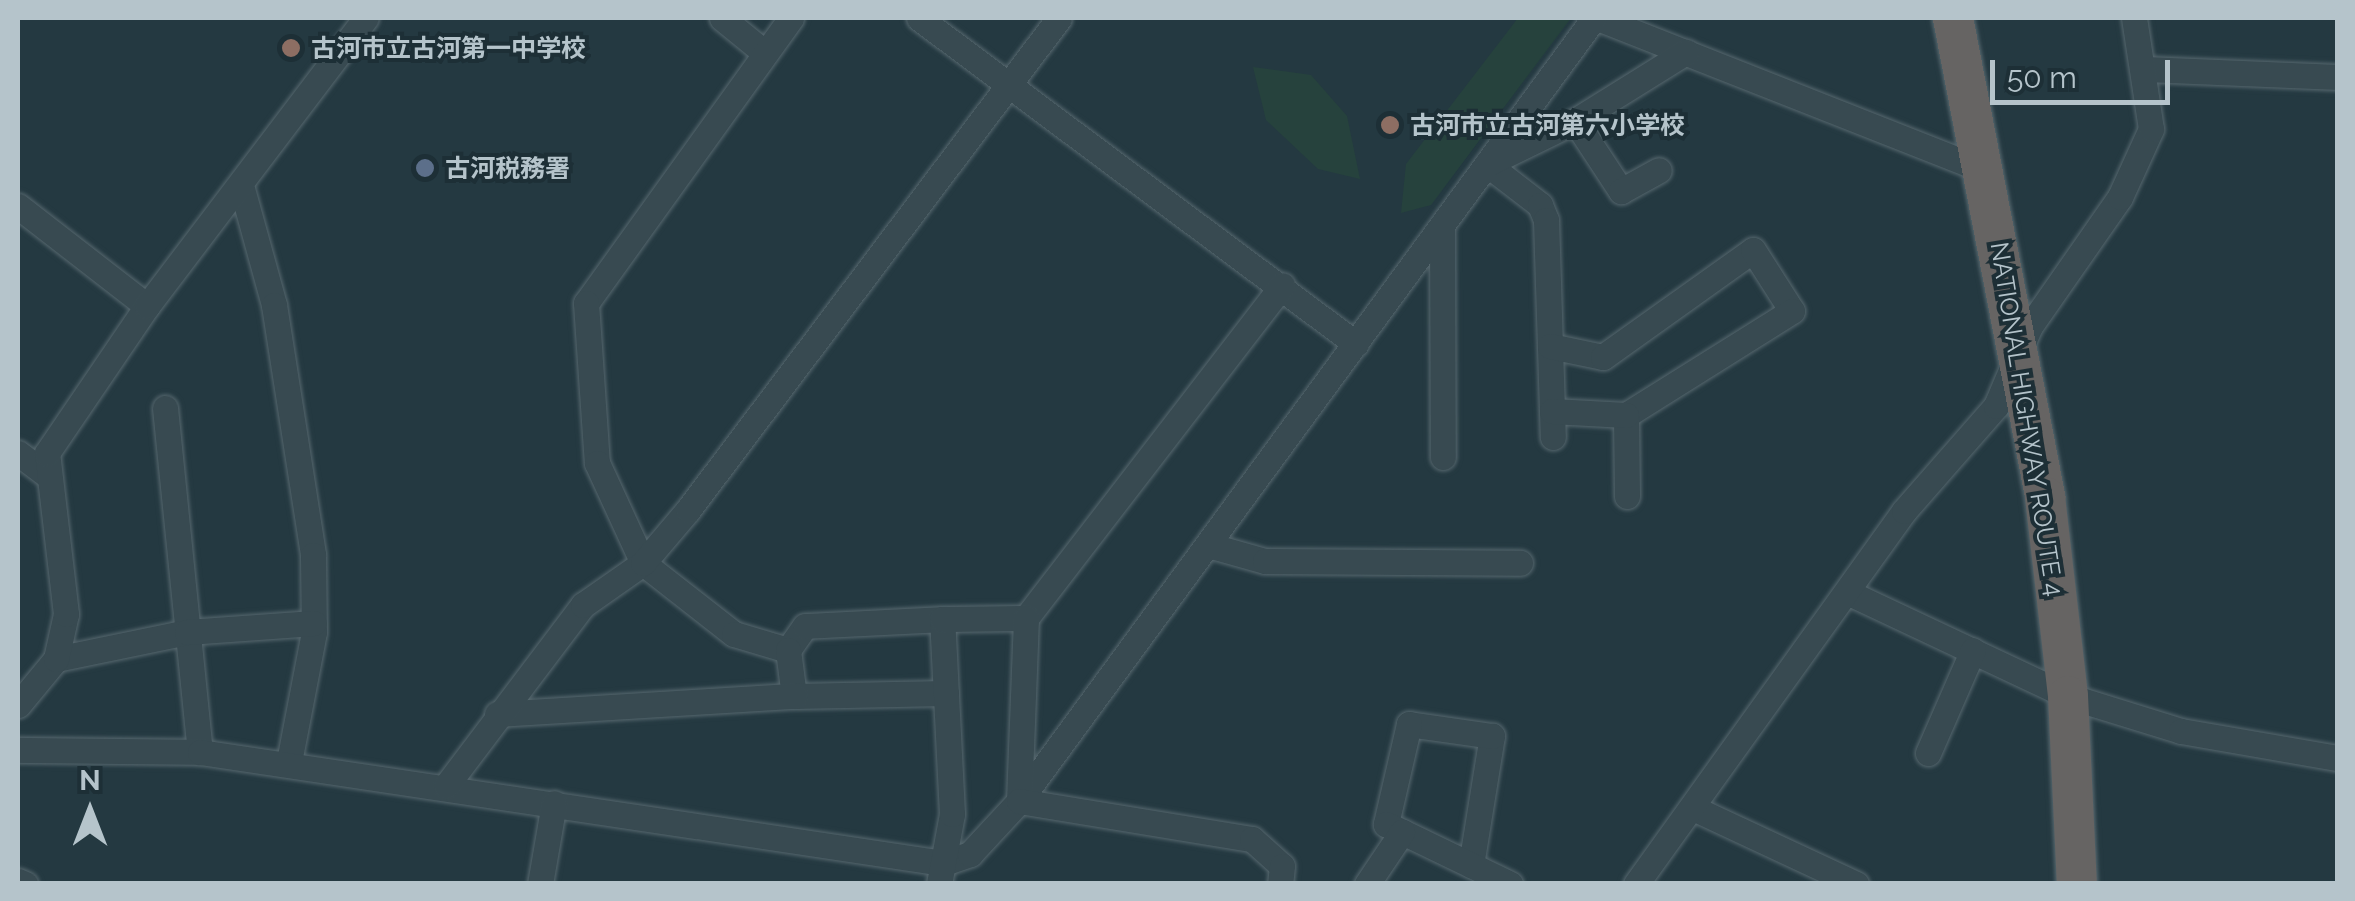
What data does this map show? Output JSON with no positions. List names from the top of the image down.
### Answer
{
  "streets": {
    "highway": ["NATIONAL HIGHWAY ROUTE 4"]
  },
  "places": ["古河市立古河第一中学校", "古河市立古河第六小学校", "古河税務署"],
  "scale_bar": "50 m",
  "north": "top"
}
